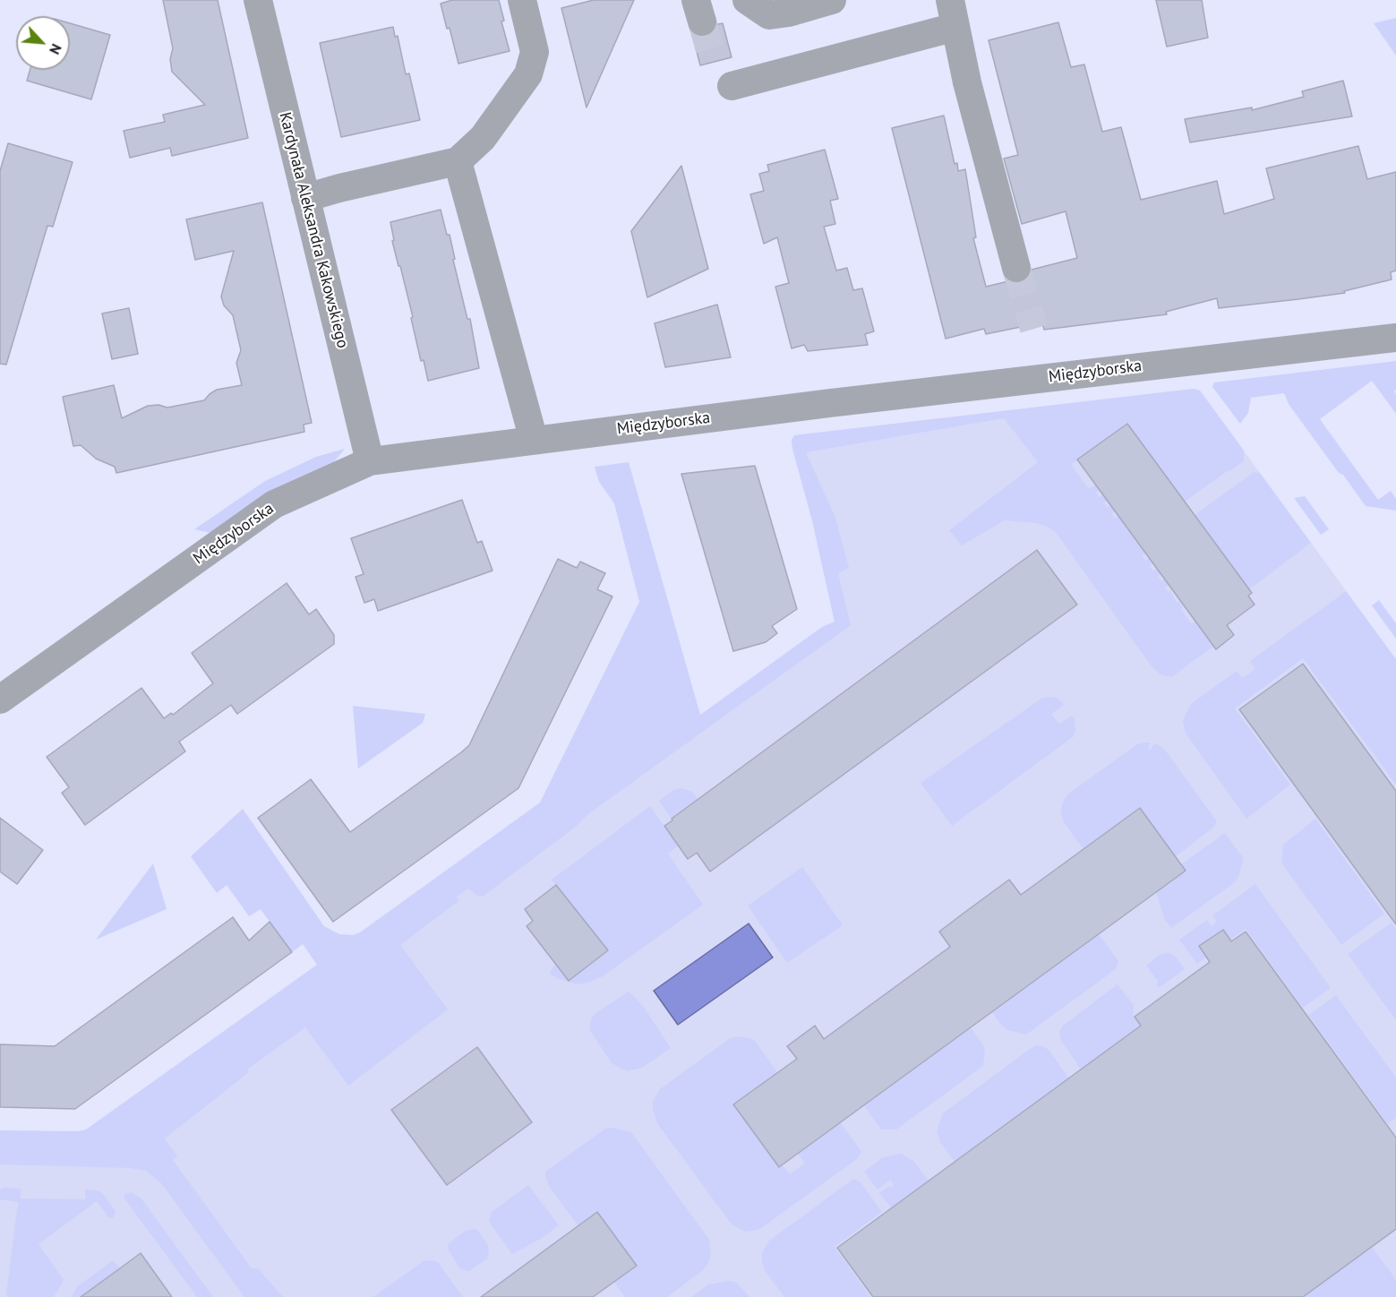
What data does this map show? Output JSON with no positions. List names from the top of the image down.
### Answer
{
  "streets": {
    "street": ["Kardynała Aleksandra Kakowskiego", "Międzyborska"]
  },
  "crossings": [
    ["Kardynała Aleksandra Kakowskiego", "Międzyborska"]
  ],
  "north": "bottom right"
}
